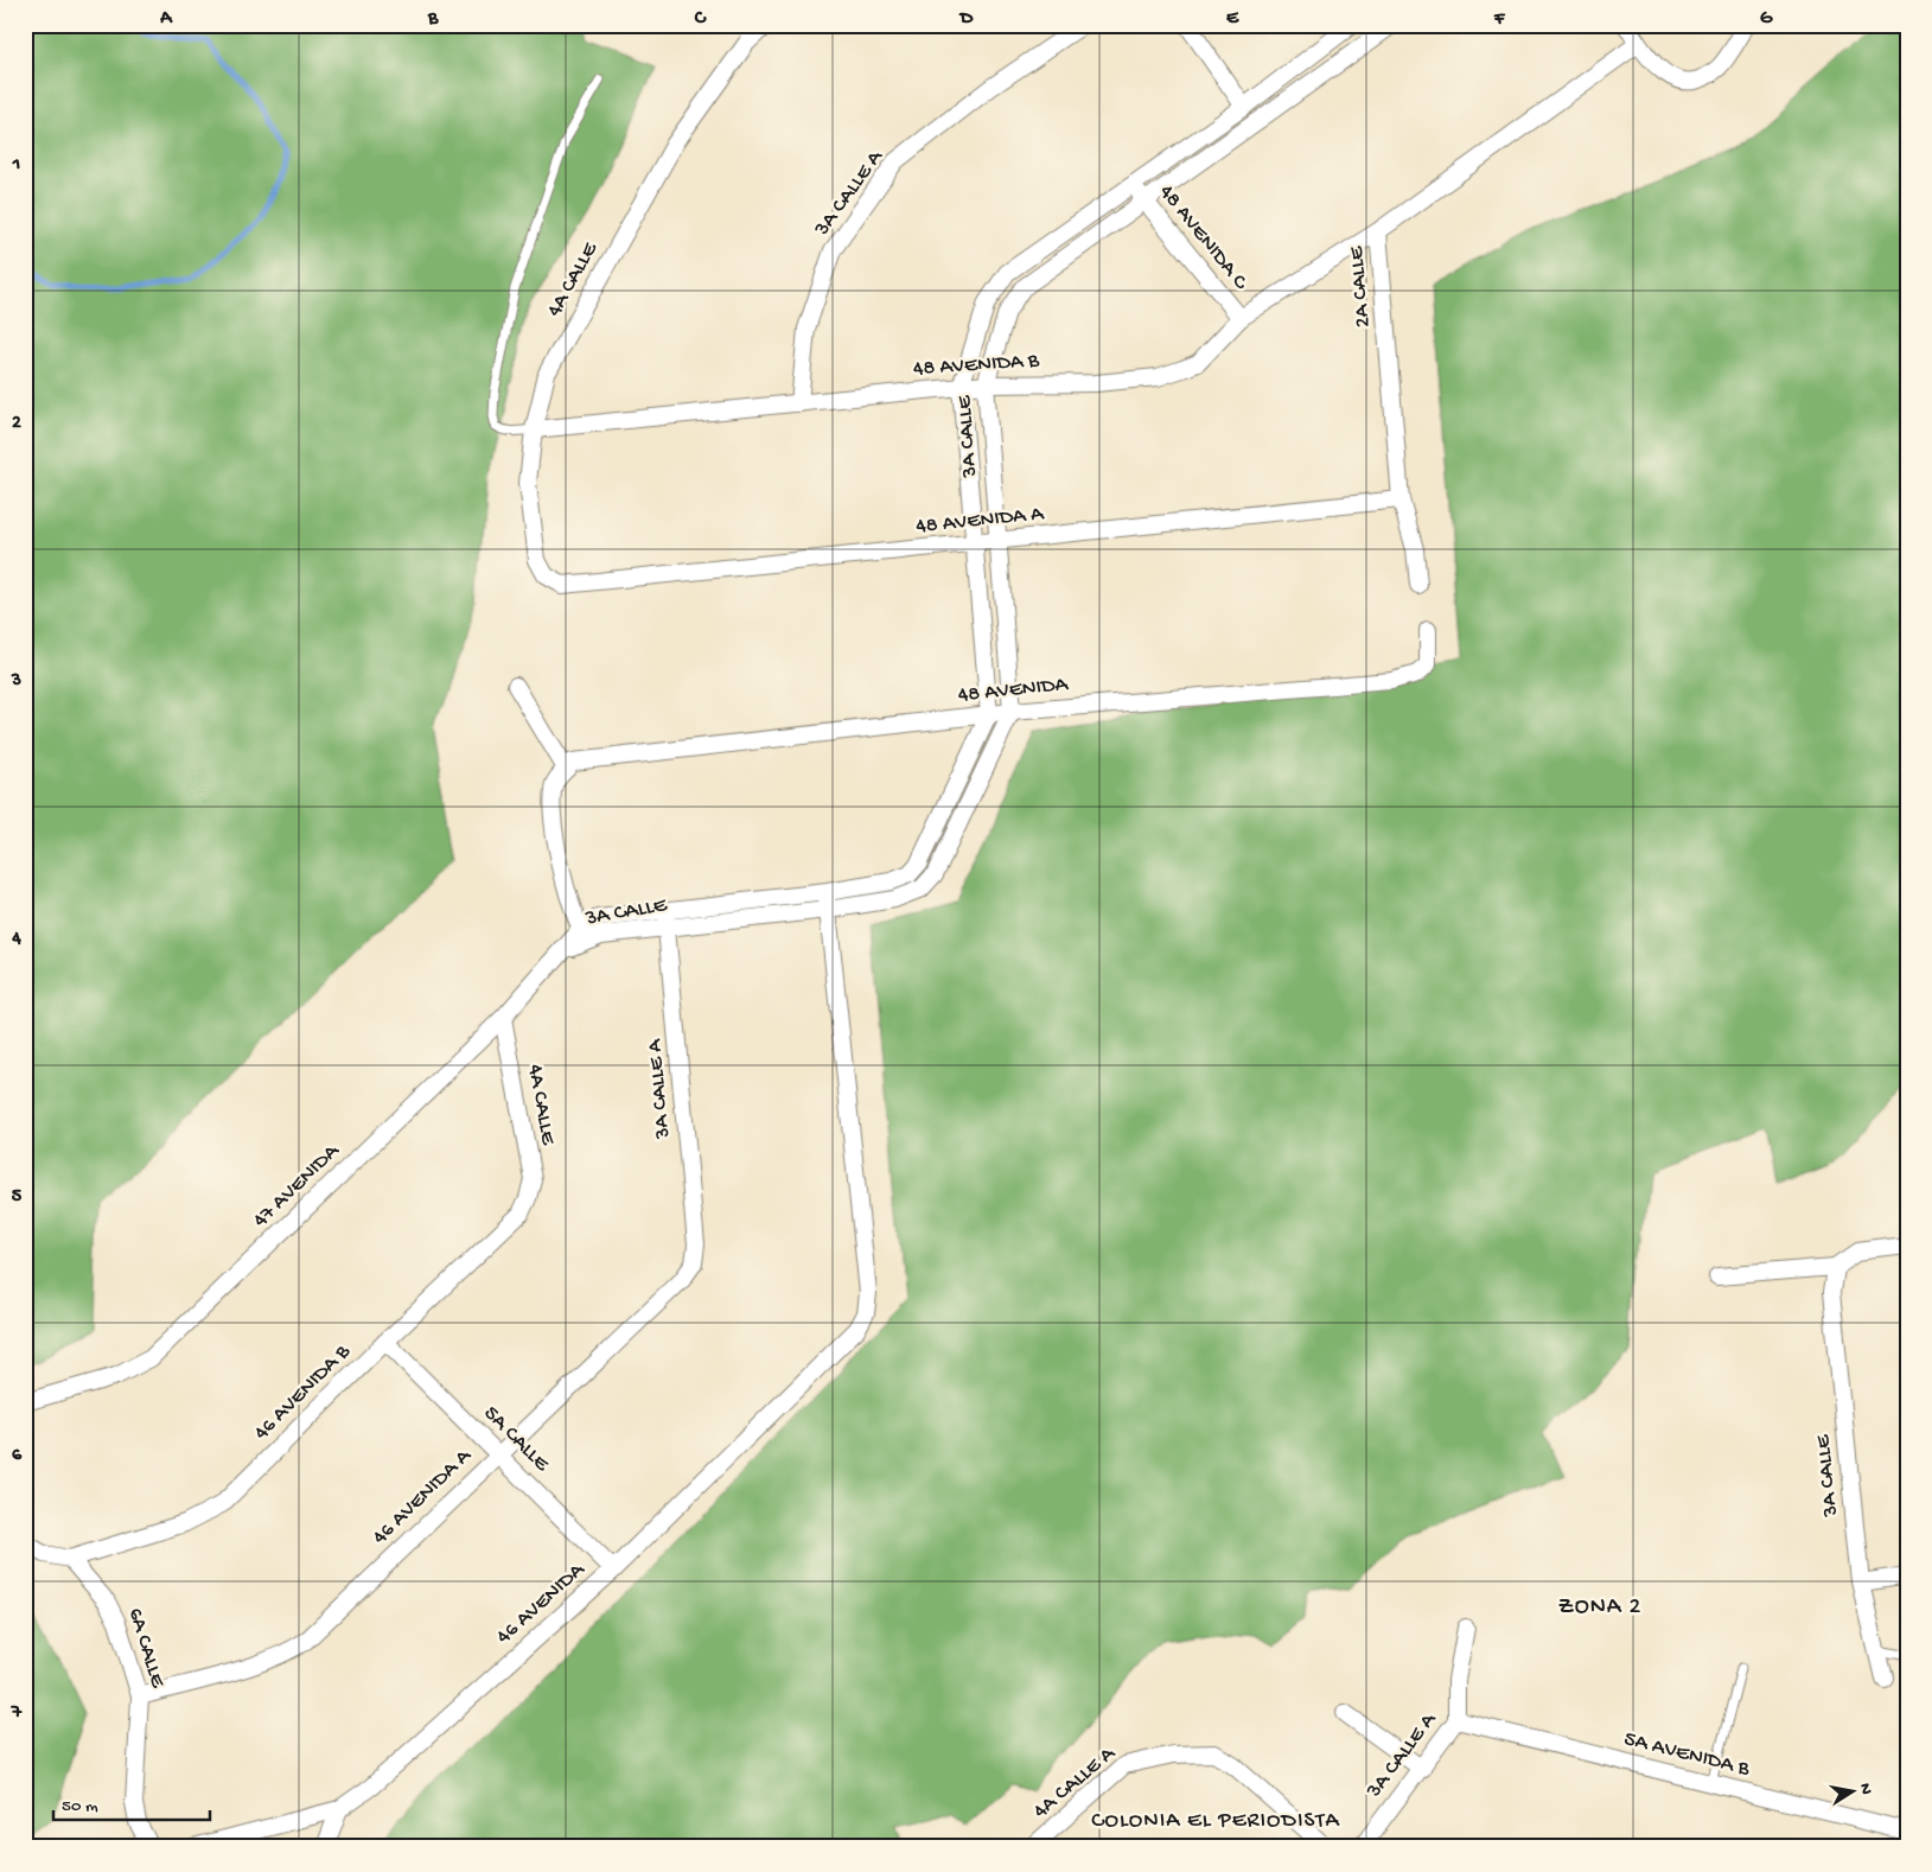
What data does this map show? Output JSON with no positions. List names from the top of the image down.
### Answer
{
  "streets": {
    "street": [
      "3A CALLE A",
      "48 AVENIDA C",
      "4A CALLE",
      "2A CALLE",
      "48 AVENIDA B",
      "3A CALLE",
      "48 AVENIDA A",
      "48 AVENIDA",
      "47 AVENIDA",
      "46 AVENIDA B",
      "5A CALLE",
      "46 AVENIDA A",
      "46 AVENIDA",
      "6A CALLE",
      "5A AVENIDA B",
      "4A CALLE A"
    ]
  },
  "crossings": [
    ["3A CALLE A", "48 AVENIDA B"],
    ["3A CALLE A", "3A CALLE"],
    ["3A CALLE A", "46 AVENIDA A"],
    ["3A CALLE A", "5A AVENIDA B"],
    ["48 AVENIDA C", "48 AVENIDA B"],
    ["48 AVENIDA C", "3A CALLE"],
    ["4A CALLE", "48 AVENIDA B"],
    ["4A CALLE", "48 AVENIDA A"],
    ["4A CALLE", "47 AVENIDA"],
    ["4A CALLE", "46 AVENIDA B"],
    ["2A CALLE", "48 AVENIDA B"],
    ["2A CALLE", "48 AVENIDA A"],
    ["48 AVENIDA B", "3A CALLE"],
    ["3A CALLE", "48 AVENIDA A"],
    ["3A CALLE", "48 AVENIDA"],
    ["3A CALLE", "47 AVENIDA"],
    ["3A CALLE", "46 AVENIDA"],
    ["46 AVENIDA B", "5A CALLE"],
    ["46 AVENIDA B", "6A CALLE"],
    ["5A CALLE", "46 AVENIDA A"],
    ["5A CALLE", "46 AVENIDA"],
    ["46 AVENIDA A", "6A CALLE"]
  ],
  "districts": ["ZONA 2", "COLONIA EL PERIODISTA"],
  "scale_bar": "50 m",
  "north": "right",
  "grid": {
    "columns": [
      "A",
      "B",
      "C",
      "D",
      "E",
      "F",
      "G"
    ],
    "rows": [
      "1",
      "2",
      "3",
      "4",
      "5",
      "6",
      "7"
    ]
  }
}
